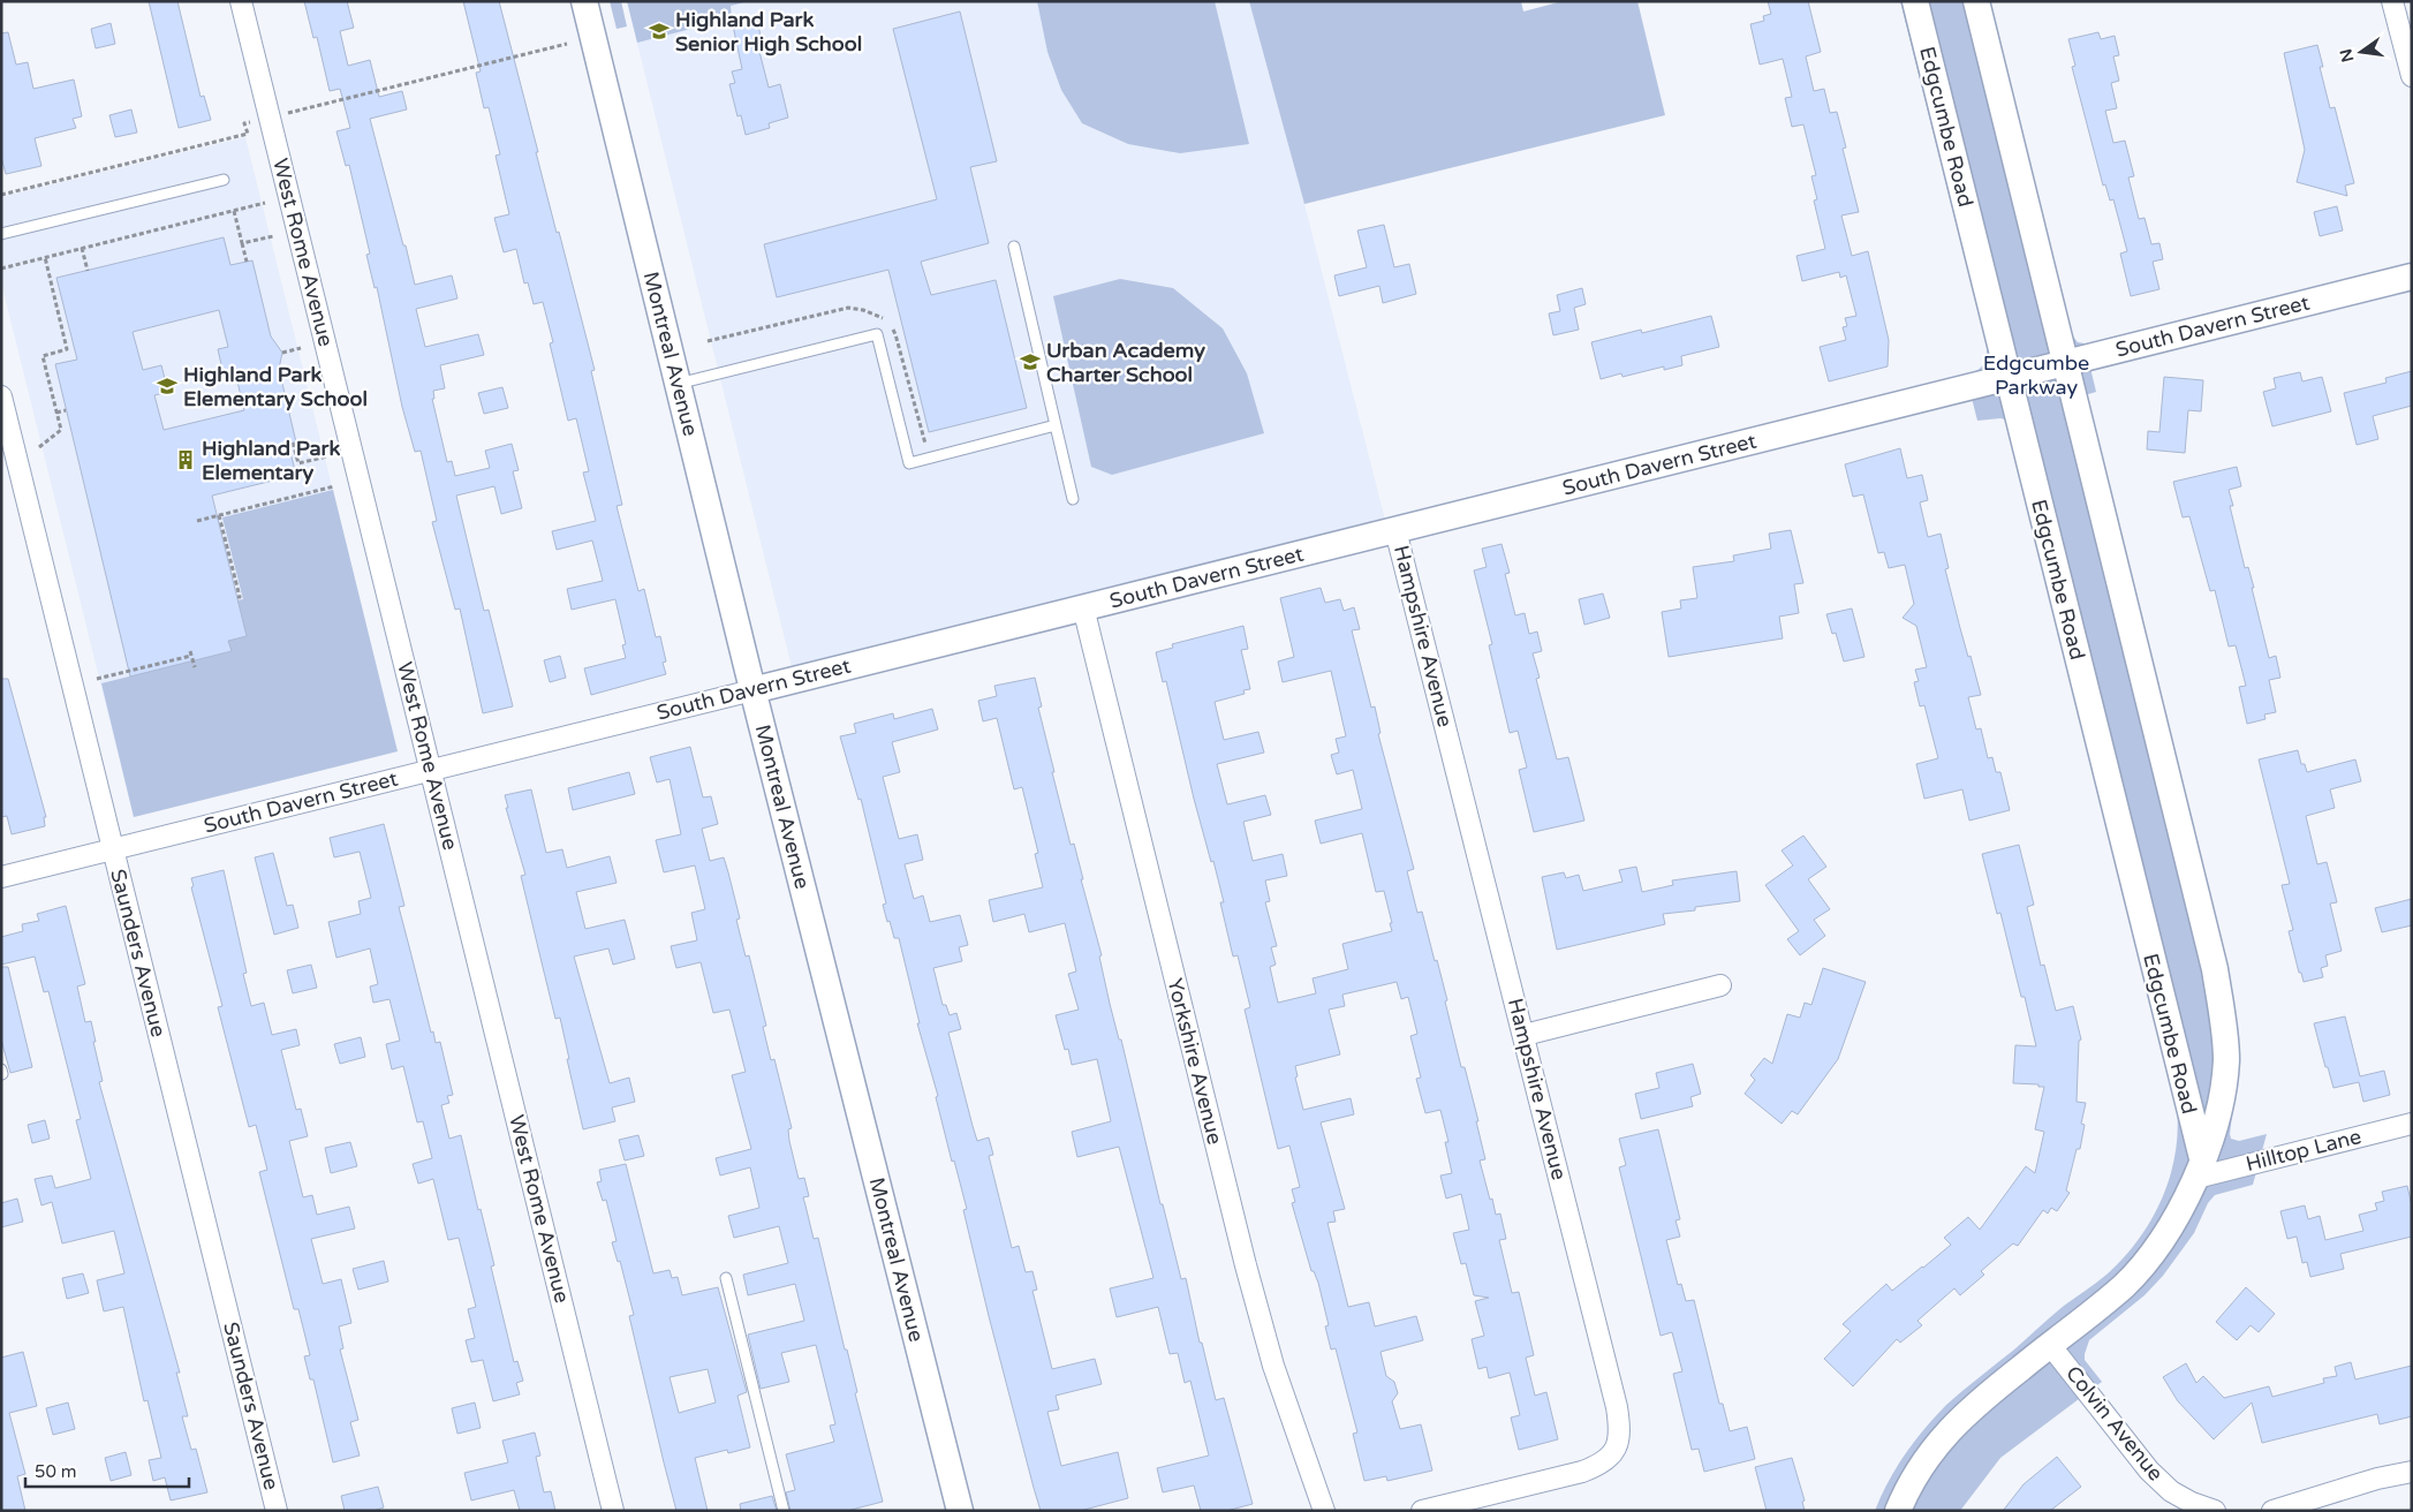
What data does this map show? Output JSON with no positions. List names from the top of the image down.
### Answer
{
  "streets": {
    "street": [
      "Edgcumbe Road",
      "West Rome Avenue",
      "South Davern Street",
      "Montreal Avenue",
      "Hampshire Avenue",
      "Saunders Avenue",
      "Yorkshire Avenue",
      "Hilltop Lane",
      "Colvin Avenue"
    ]
  },
  "crossings": [
    ["Edgcumbe Road", "South Davern Street"],
    ["Edgcumbe Road", "Hilltop Lane"],
    ["Edgcumbe Road", "Colvin Avenue"],
    ["West Rome Avenue", "South Davern Street"],
    ["South Davern Street", "Montreal Avenue"],
    ["South Davern Street", "Hampshire Avenue"],
    ["South Davern Street", "Saunders Avenue"],
    ["South Davern Street", "Yorkshire Avenue"]
  ],
  "parks": ["Edgcumbe Parkway"],
  "places": {
    "school or university": ["Highland Park Senior High School", "Urban Academy Charter School", "Highland Park Elementary School"],
    "building": ["Highland Park Elementary"]
  },
  "scale_bar": "50 m",
  "north": "left"
}
